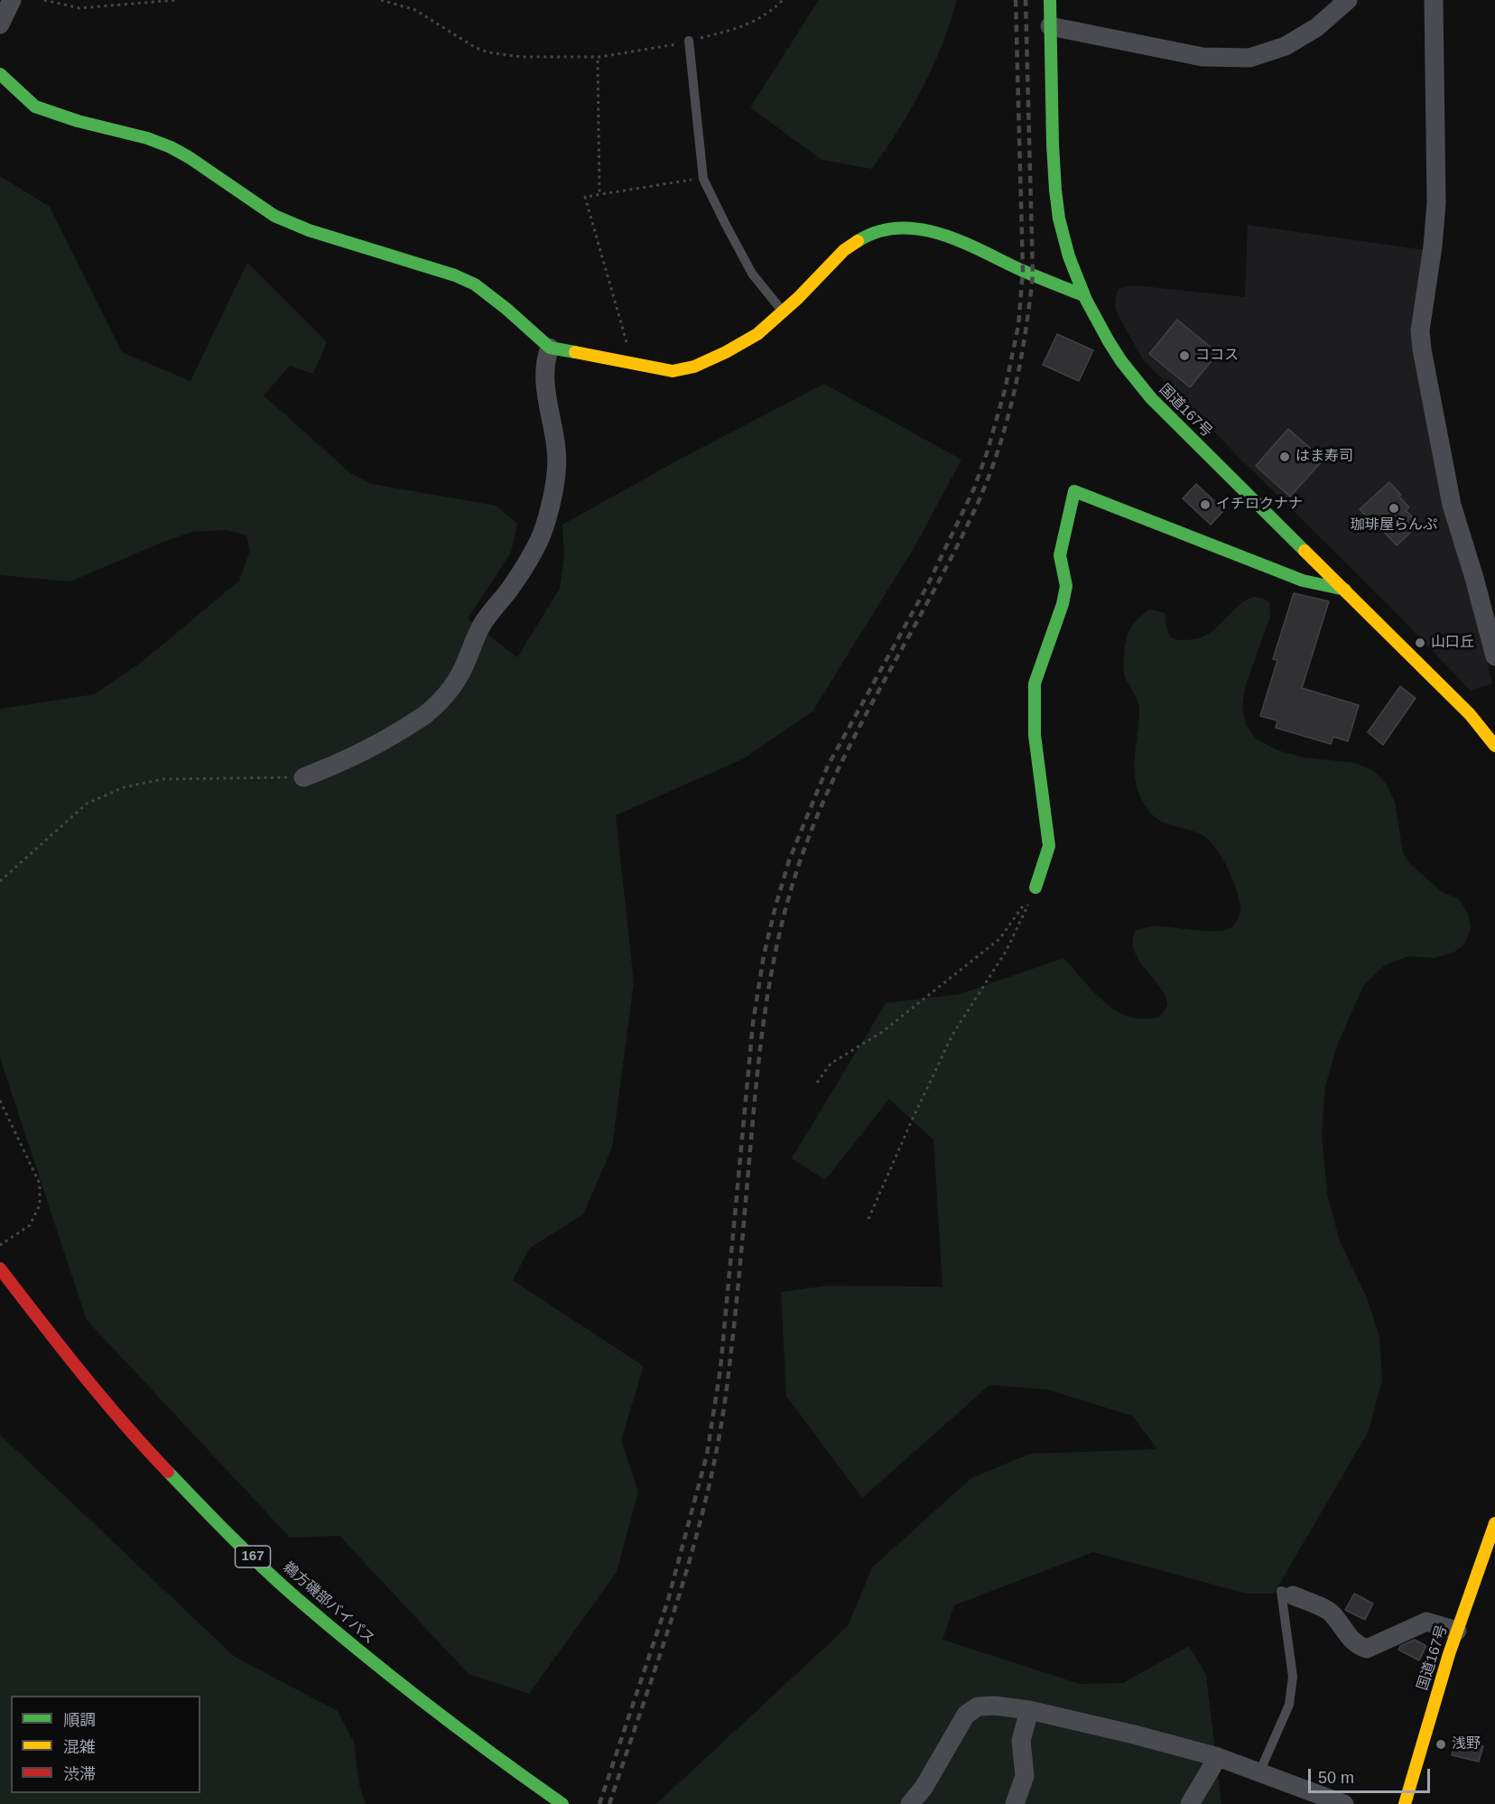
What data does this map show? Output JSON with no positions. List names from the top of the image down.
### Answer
{
  "streets": {
    "main road": ["国道167号", "167", "鵜方磯部バイパス"]
  },
  "places": [
    "ココス",
    "はま寿司",
    "イチロクナナ",
    "珈琲屋らんぷ",
    "山口丘",
    "浅野"
  ],
  "legend": ["順調", "混雑", "渋滞"],
  "scale_bar": "50 m"
}
